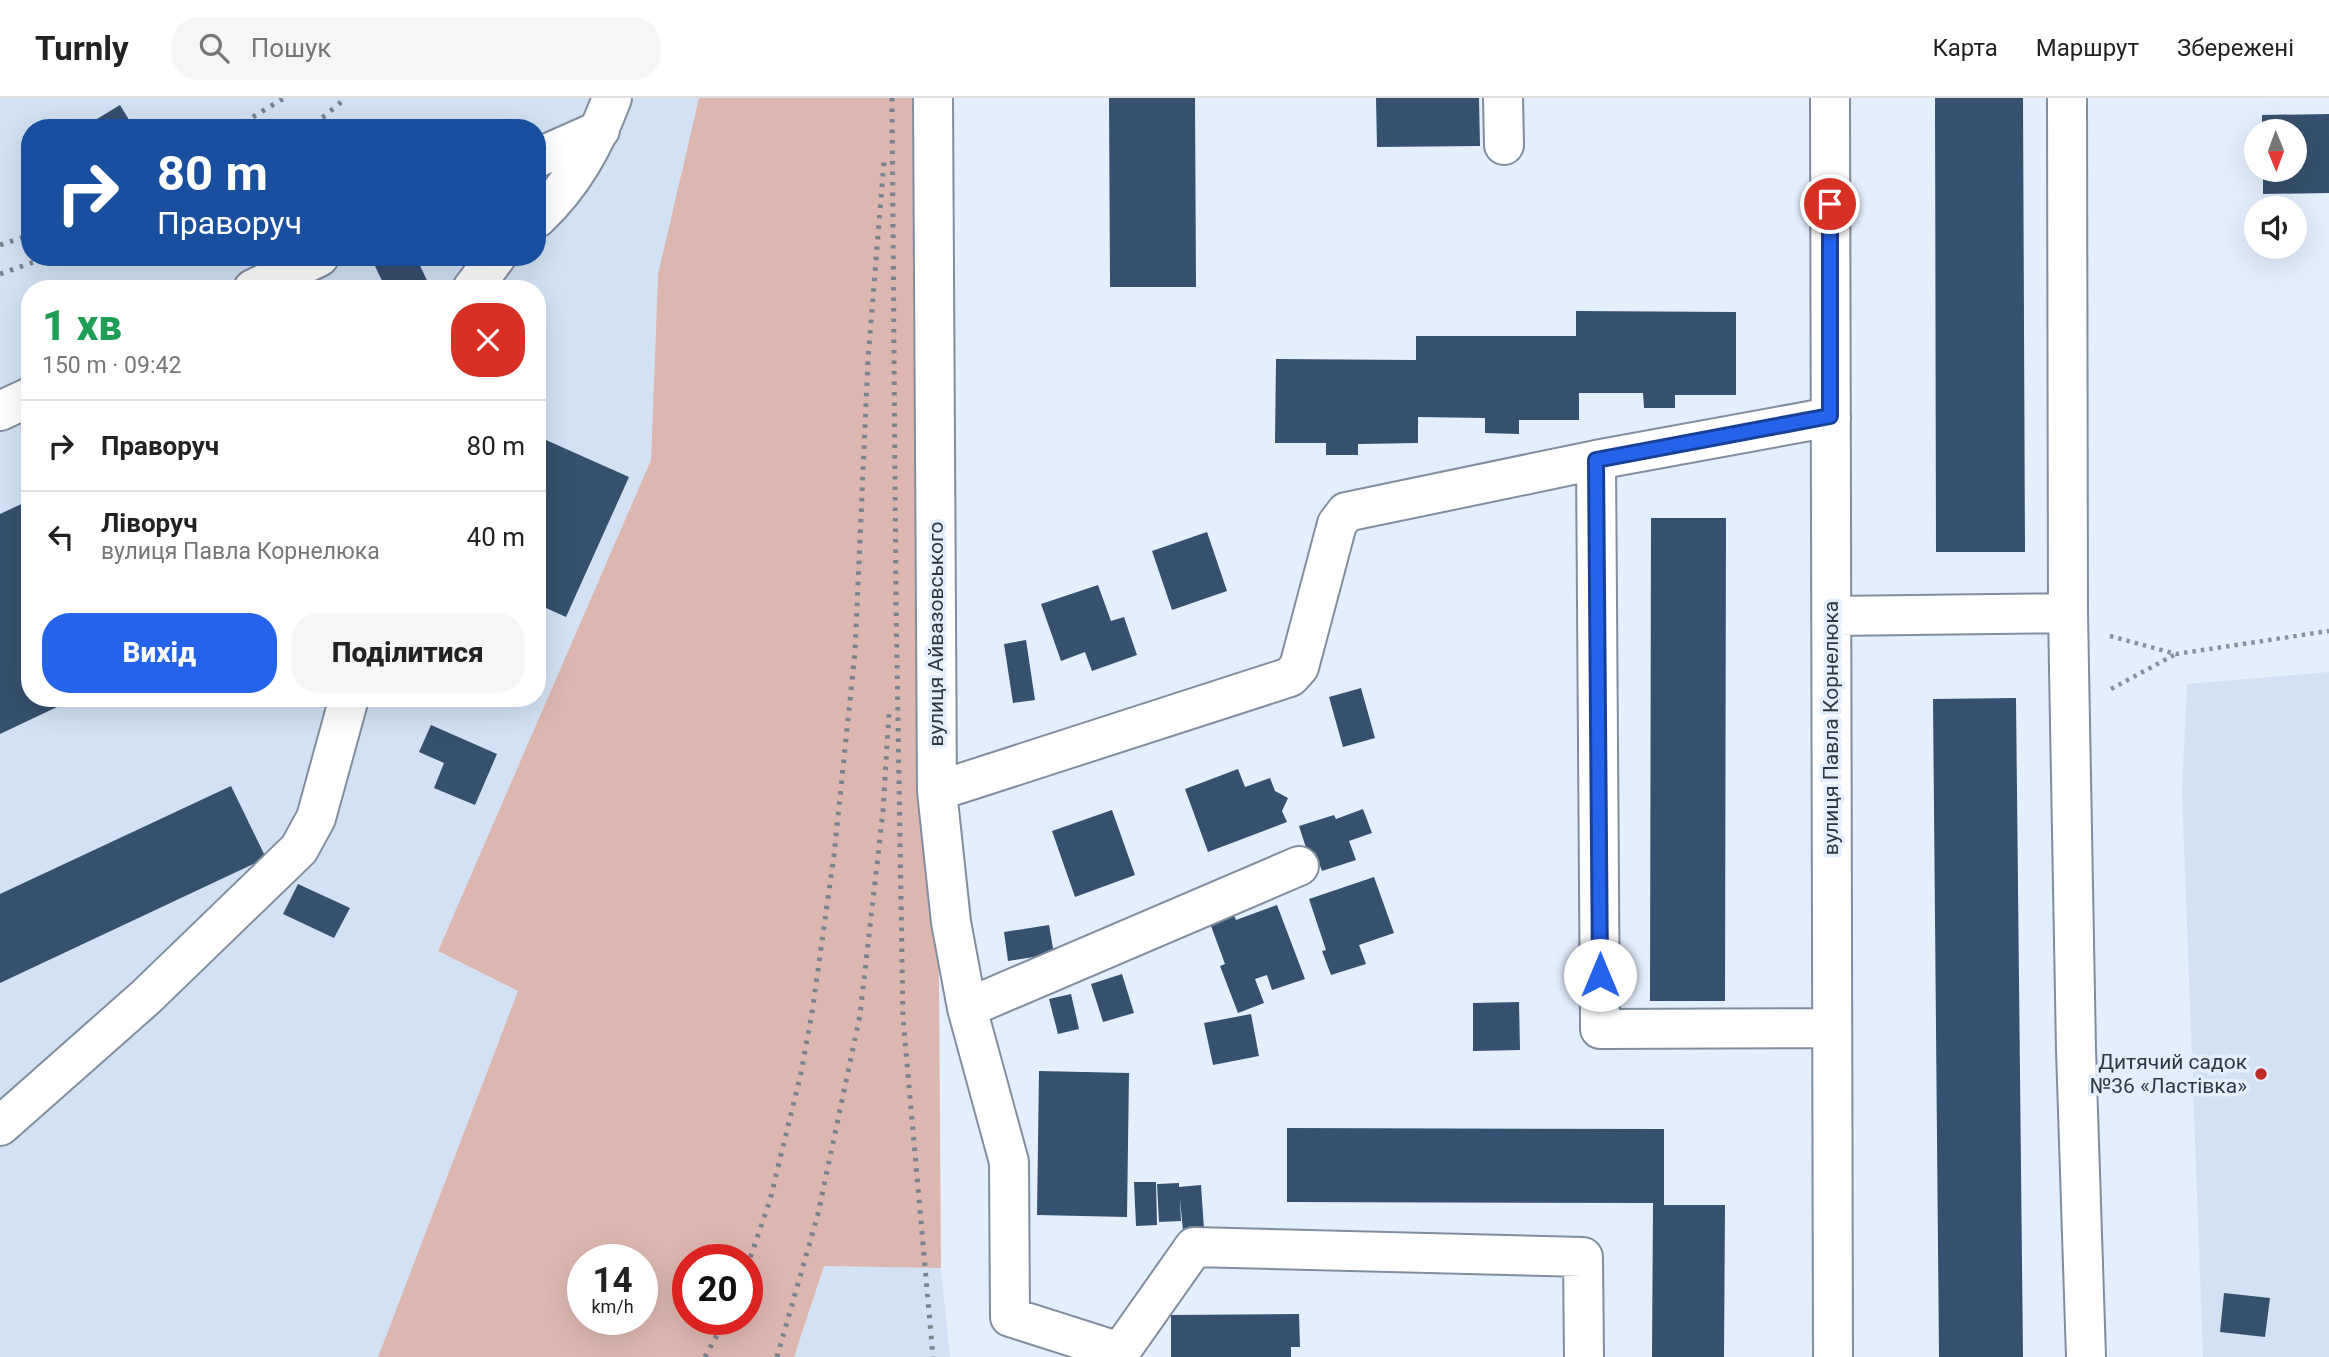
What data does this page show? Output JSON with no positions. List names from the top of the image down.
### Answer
{
  "streets": {
    "street": ["вулиця Айвазовського", "вулиця Павла Корнелюка"]
  },
  "places": ["Дитячий садок №36 «Ластівка»"],
  "north": "bottom",
  "page": {
    "header": "Turnly",
    "search": "Пошук",
    "nav": ["Карта", "Маршрут", "Збережені"],
    "turn": ["80 m", "Праворуч"],
    "heading": ["1 хв", "150 m · 09:42"],
    "list": [
      {
        "name": "Праворуч",
        "value": "80 m"
      },
      {
        "name": "Ліворуч",
        "note": "вулиця Павла Корнелюка",
        "value": "40 m"
      }
    ],
    "buttons": ["Вихід", "Поділитися"],
    "speed": "14 km/h",
    "limit": "20"
  }
}
